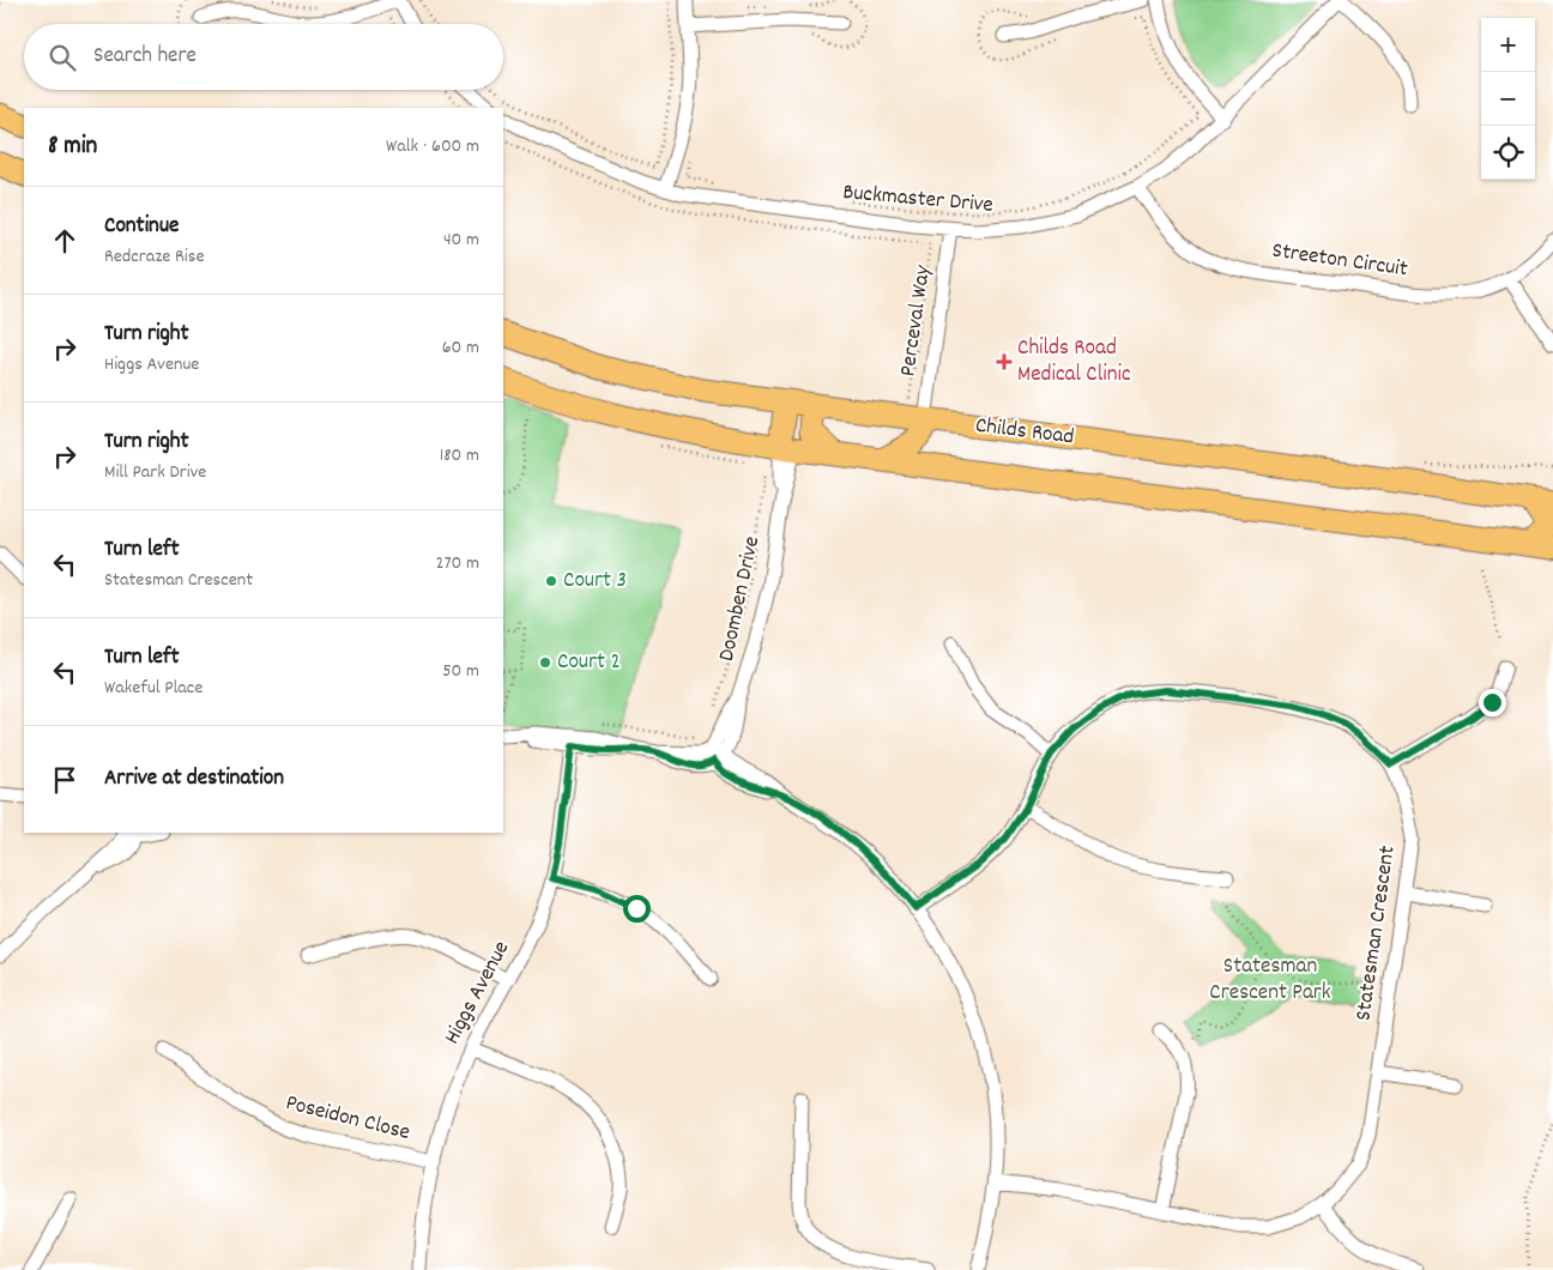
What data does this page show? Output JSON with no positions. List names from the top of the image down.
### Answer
{
  "streets": {
    "main road": ["Childs Road"],
    "street": [
      "Buckmaster Drive",
      "Streeton Circuit",
      "Perceval Way",
      "Doomben Drive",
      "Statesman Crescent",
      "Higgs Avenue",
      "Poseidon Close"
    ]
  },
  "crossings": [
    ["Buckmaster Drive", "Streeton Circuit"],
    ["Buckmaster Drive", "Perceval Way"],
    ["Perceval Way", "Childs Road"],
    ["Childs Road", "Doomben Drive"],
    ["Higgs Avenue", "Poseidon Close"]
  ],
  "parks": ["Statesman Crescent Park"],
  "places": {
    "health": ["Childs Road Medical Clinic"],
    "other": ["Court 3", "Court 2"]
  },
  "page": {
    "map_buttons": ["+", "−"],
    "search": "Search here",
    "heading": ["8 min", "Walk · 600 m"],
    "list": [
      ["Continue", "Redcraze Rise", "40 m"],
      ["Turn right", "Higgs Avenue", "60 m"],
      ["Turn right", "Mill Park Drive", "180 m"],
      ["Turn left", "Statesman Crescent", "270 m"],
      ["Turn left", "Wakeful Place", "50 m"],
      "Arrive at destination"
    ]
  }
}
